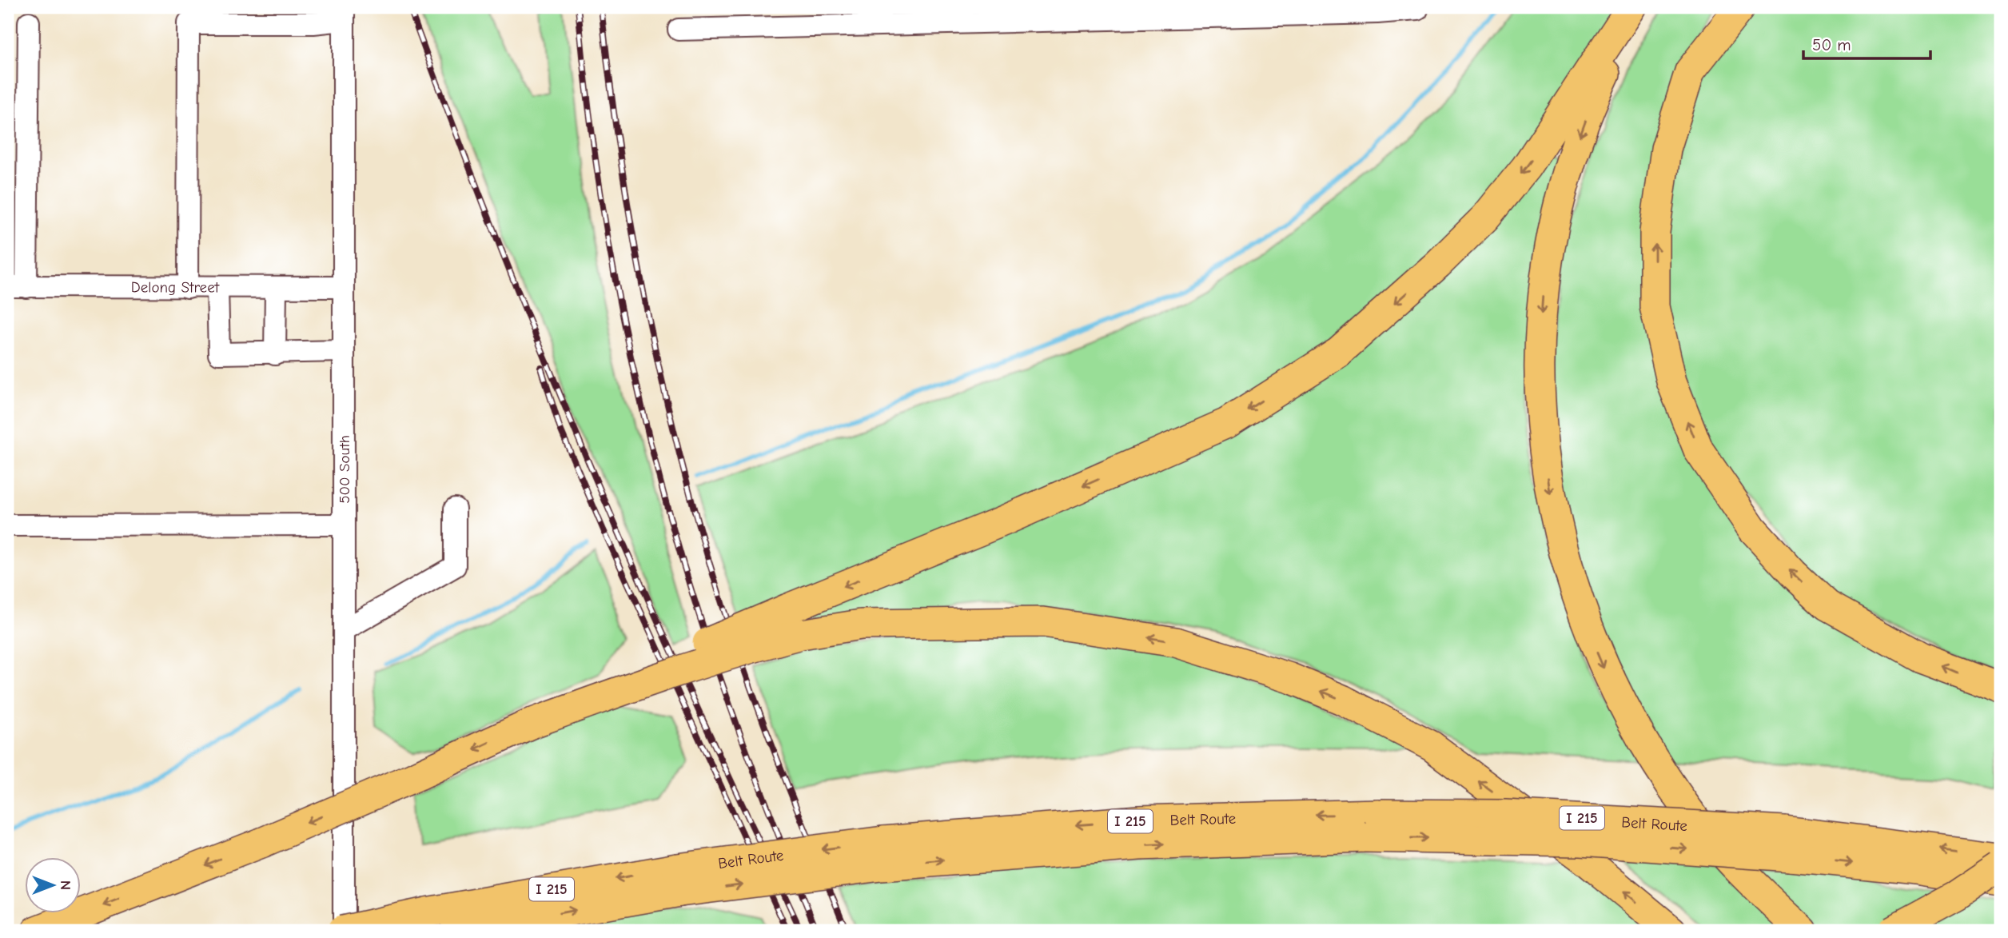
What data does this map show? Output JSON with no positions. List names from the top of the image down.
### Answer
{
  "streets": {
    "highway": ["Belt Route", "I 215"],
    "street": ["Delong Street", "500 South"]
  },
  "crossings": [
    ["Delong Street", "500 South"],
    ["500 South", "Belt Route"]
  ],
  "scale_bar": "50 m",
  "north": "right"
}
